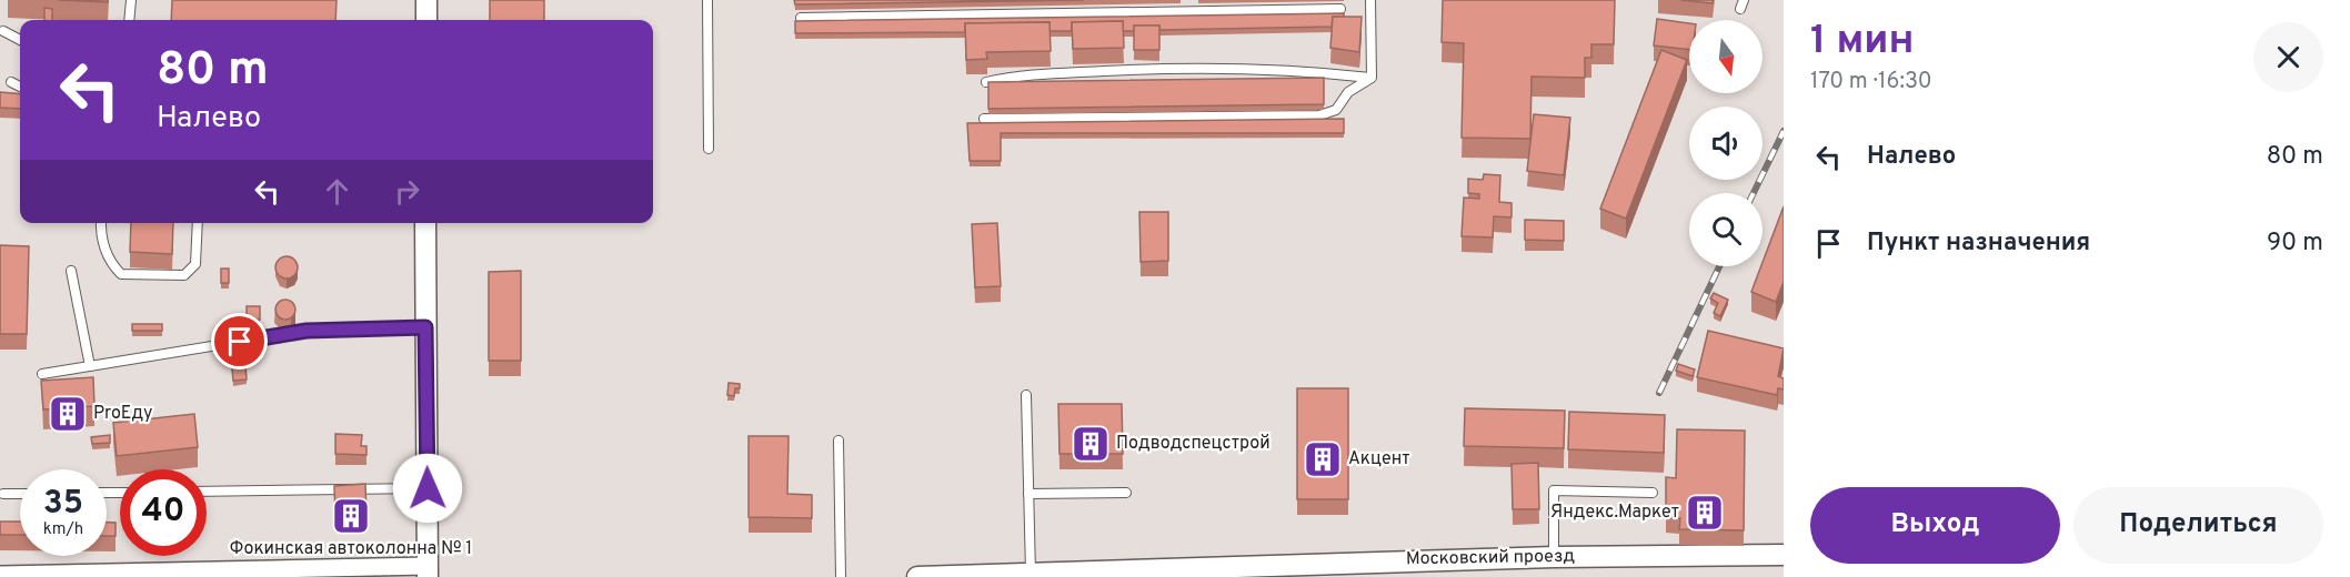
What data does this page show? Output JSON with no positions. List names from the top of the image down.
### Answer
{
  "streets": {
    "street": ["Московский проезд"]
  },
  "places": {
    "building": [
      "ProЕду",
      "Подводспецстрой",
      "Акцент",
      "Яндекс.Маркет",
      "Фокинская автоколонна № 1"
    ]
  },
  "north": "bottom",
  "page": {
    "heading": ["1 мин", "170 m · 16:30"],
    "turn": ["80 m", "Налево"],
    "list": [
      {
        "name": "Налево",
        "value": "80 m"
      },
      {
        "name": "Пункт назначения",
        "value": "90 m"
      }
    ],
    "speed": "35 km/h",
    "limit": "40",
    "buttons": ["Выход", "Поделиться"]
  }
}
